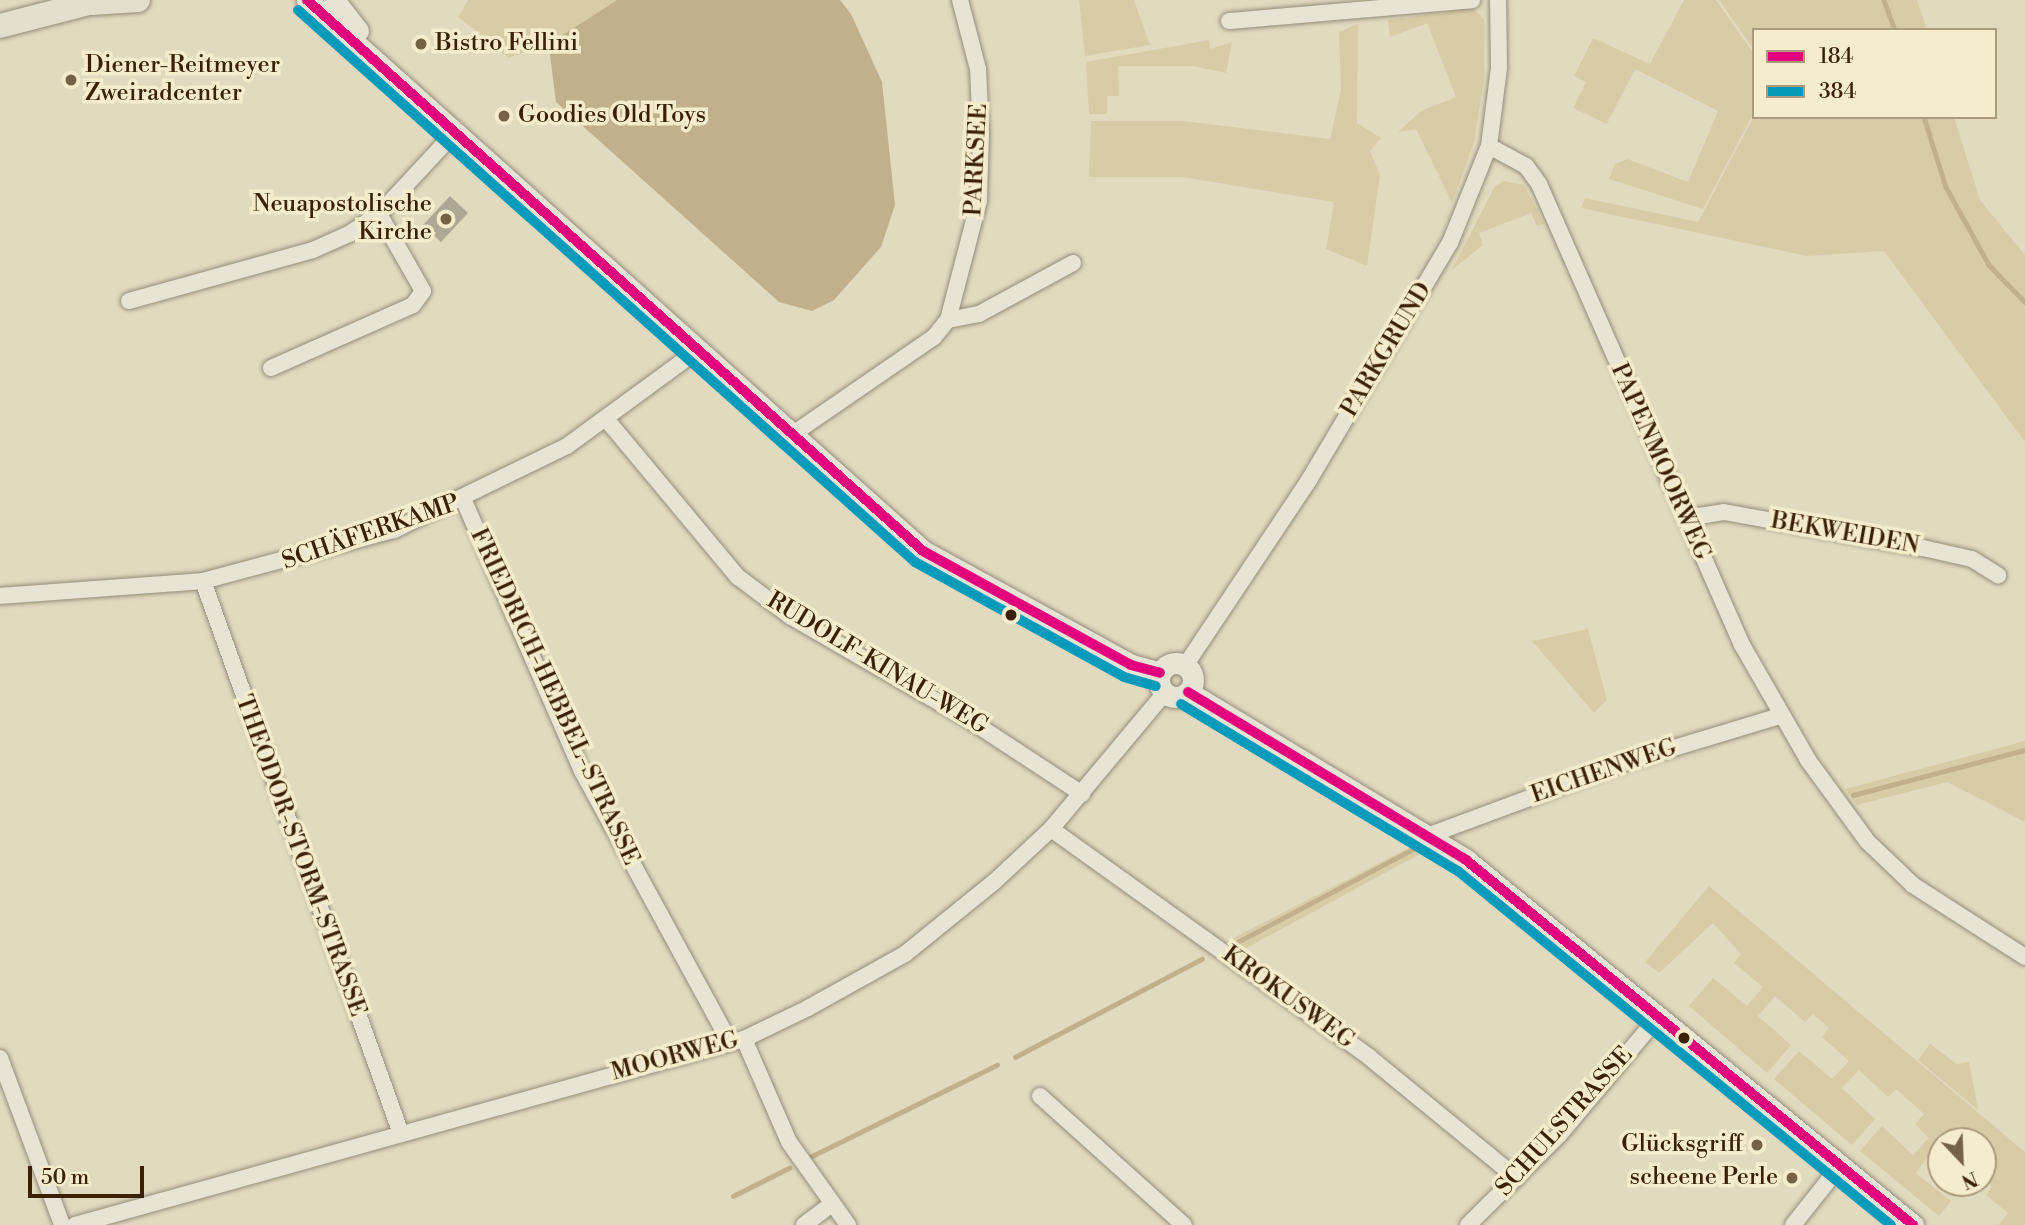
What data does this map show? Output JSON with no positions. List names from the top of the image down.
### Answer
{
  "streets": {
    "street": [
      "PARKSEE",
      "PARKGRUND",
      "PAPENMOORWEG",
      "SCHÄFERKAMP",
      "BEKWEIDEN",
      "RUDOLF-KINAU-WEG",
      "FRIEDRICH-HEBBEL-STRASSE",
      "EICHENWEG",
      "THEODOR-STORM-STRASSE",
      "KROKUSWEG",
      "MOORWEG",
      "SCHULSTRASSE"
    ]
  },
  "crossings": [
    ["PARKGRUND", "PAPENMOORWEG"],
    ["PAPENMOORWEG", "BEKWEIDEN"],
    ["PAPENMOORWEG", "EICHENWEG"],
    ["SCHÄFERKAMP", "RUDOLF-KINAU-WEG"],
    ["SCHÄFERKAMP", "FRIEDRICH-HEBBEL-STRASSE"],
    ["SCHÄFERKAMP", "THEODOR-STORM-STRASSE"],
    ["RUDOLF-KINAU-WEG", "MOORWEG"],
    ["FRIEDRICH-HEBBEL-STRASSE", "MOORWEG"],
    ["THEODOR-STORM-STRASSE", "MOORWEG"],
    ["KROKUSWEG", "MOORWEG"],
    ["KROKUSWEG", "SCHULSTRASSE"]
  ],
  "places": [
    "Bistro Fellini",
    "Diener-Reitmeyer Zweiradcenter",
    "Goodies Old Toys",
    "Neuapostolische Kirche",
    "Glücksgriff",
    "scheene Perle"
  ],
  "lines": ["transit line 184", "transit line 384"],
  "legend": ["184", "384"],
  "scale_bar": "50 m",
  "north": "bottom right"
}
